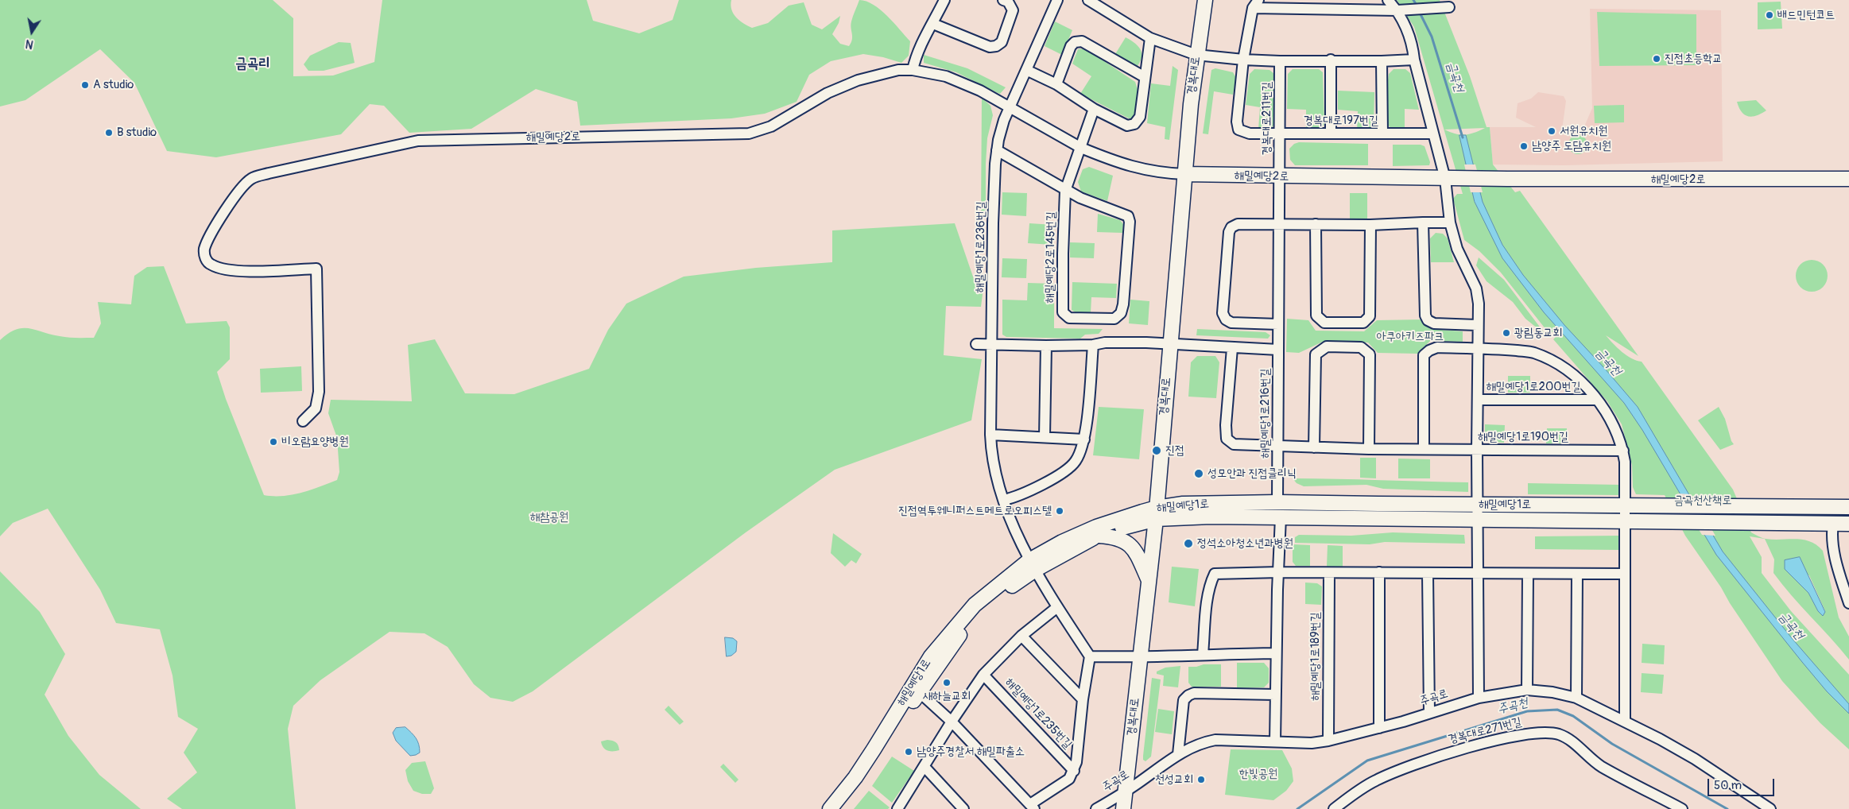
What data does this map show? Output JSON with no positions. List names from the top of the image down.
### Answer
{
  "streets": {
    "street": [
      "경복대로",
      "경복대로211번길",
      "경복대로197번길",
      "해밀예당2로",
      "해밀예당1로236번길",
      "해밀예당2로145번길",
      "해밀예당1로200번길",
      "해밀예당1로216번길",
      "해밀예당1로190번길",
      "해밀예당1로",
      "해밀예당1로189번길",
      "주곡로",
      "해밀예당1로235번길",
      "경복대로271번길"
    ]
  },
  "crossings": [
    ["경복대로", "해밀예당2로"],
    ["경복대로", "해밀예당1로"],
    ["경복대로", "주곡로"],
    ["경복대로211번길", "경복대로197번길"],
    ["경복대로211번길", "해밀예당2로"],
    ["경복대로211번길", "해밀예당1로216번길"],
    ["해밀예당2로", "해밀예당1로236번길"],
    ["해밀예당2로", "해밀예당2로145번길"],
    ["해밀예당2로", "해밀예당1로200번길"],
    ["해밀예당2로", "해밀예당1로216번길"],
    ["해밀예당1로236번길", "해밀예당1로"],
    ["해밀예당1로200번길", "해밀예당1로190번길"],
    ["해밀예당1로200번길", "해밀예당1로"],
    ["해밀예당1로216번길", "해밀예당1로190번길"],
    ["해밀예당1로216번길", "해밀예당1로"],
    ["해밀예당1로189번길", "주곡로"]
  ],
  "districts": ["금곡리"],
  "water": ["금곡천", "주곡천"],
  "parks": [
    "아쿠아키즈파크",
    "금곡천산책로",
    "해참공원",
    "한빛공원"
  ],
  "places": [
    "배드민턴코트",
    "진접초등학교",
    "A studio",
    "서원유치원",
    "B studio",
    "남양주 도담유치원",
    "광림동교회",
    "비오람요양병원",
    "진접",
    "성모안과 진접클리닉",
    "진접역투웨니퍼스트메트로오피스텔",
    "정석소아청소년과병원",
    "새하늘교회",
    "남양주경찰서 해밀파출소",
    "천성교회"
  ],
  "scale_bar": "50 m",
  "north": "bottom"
}
